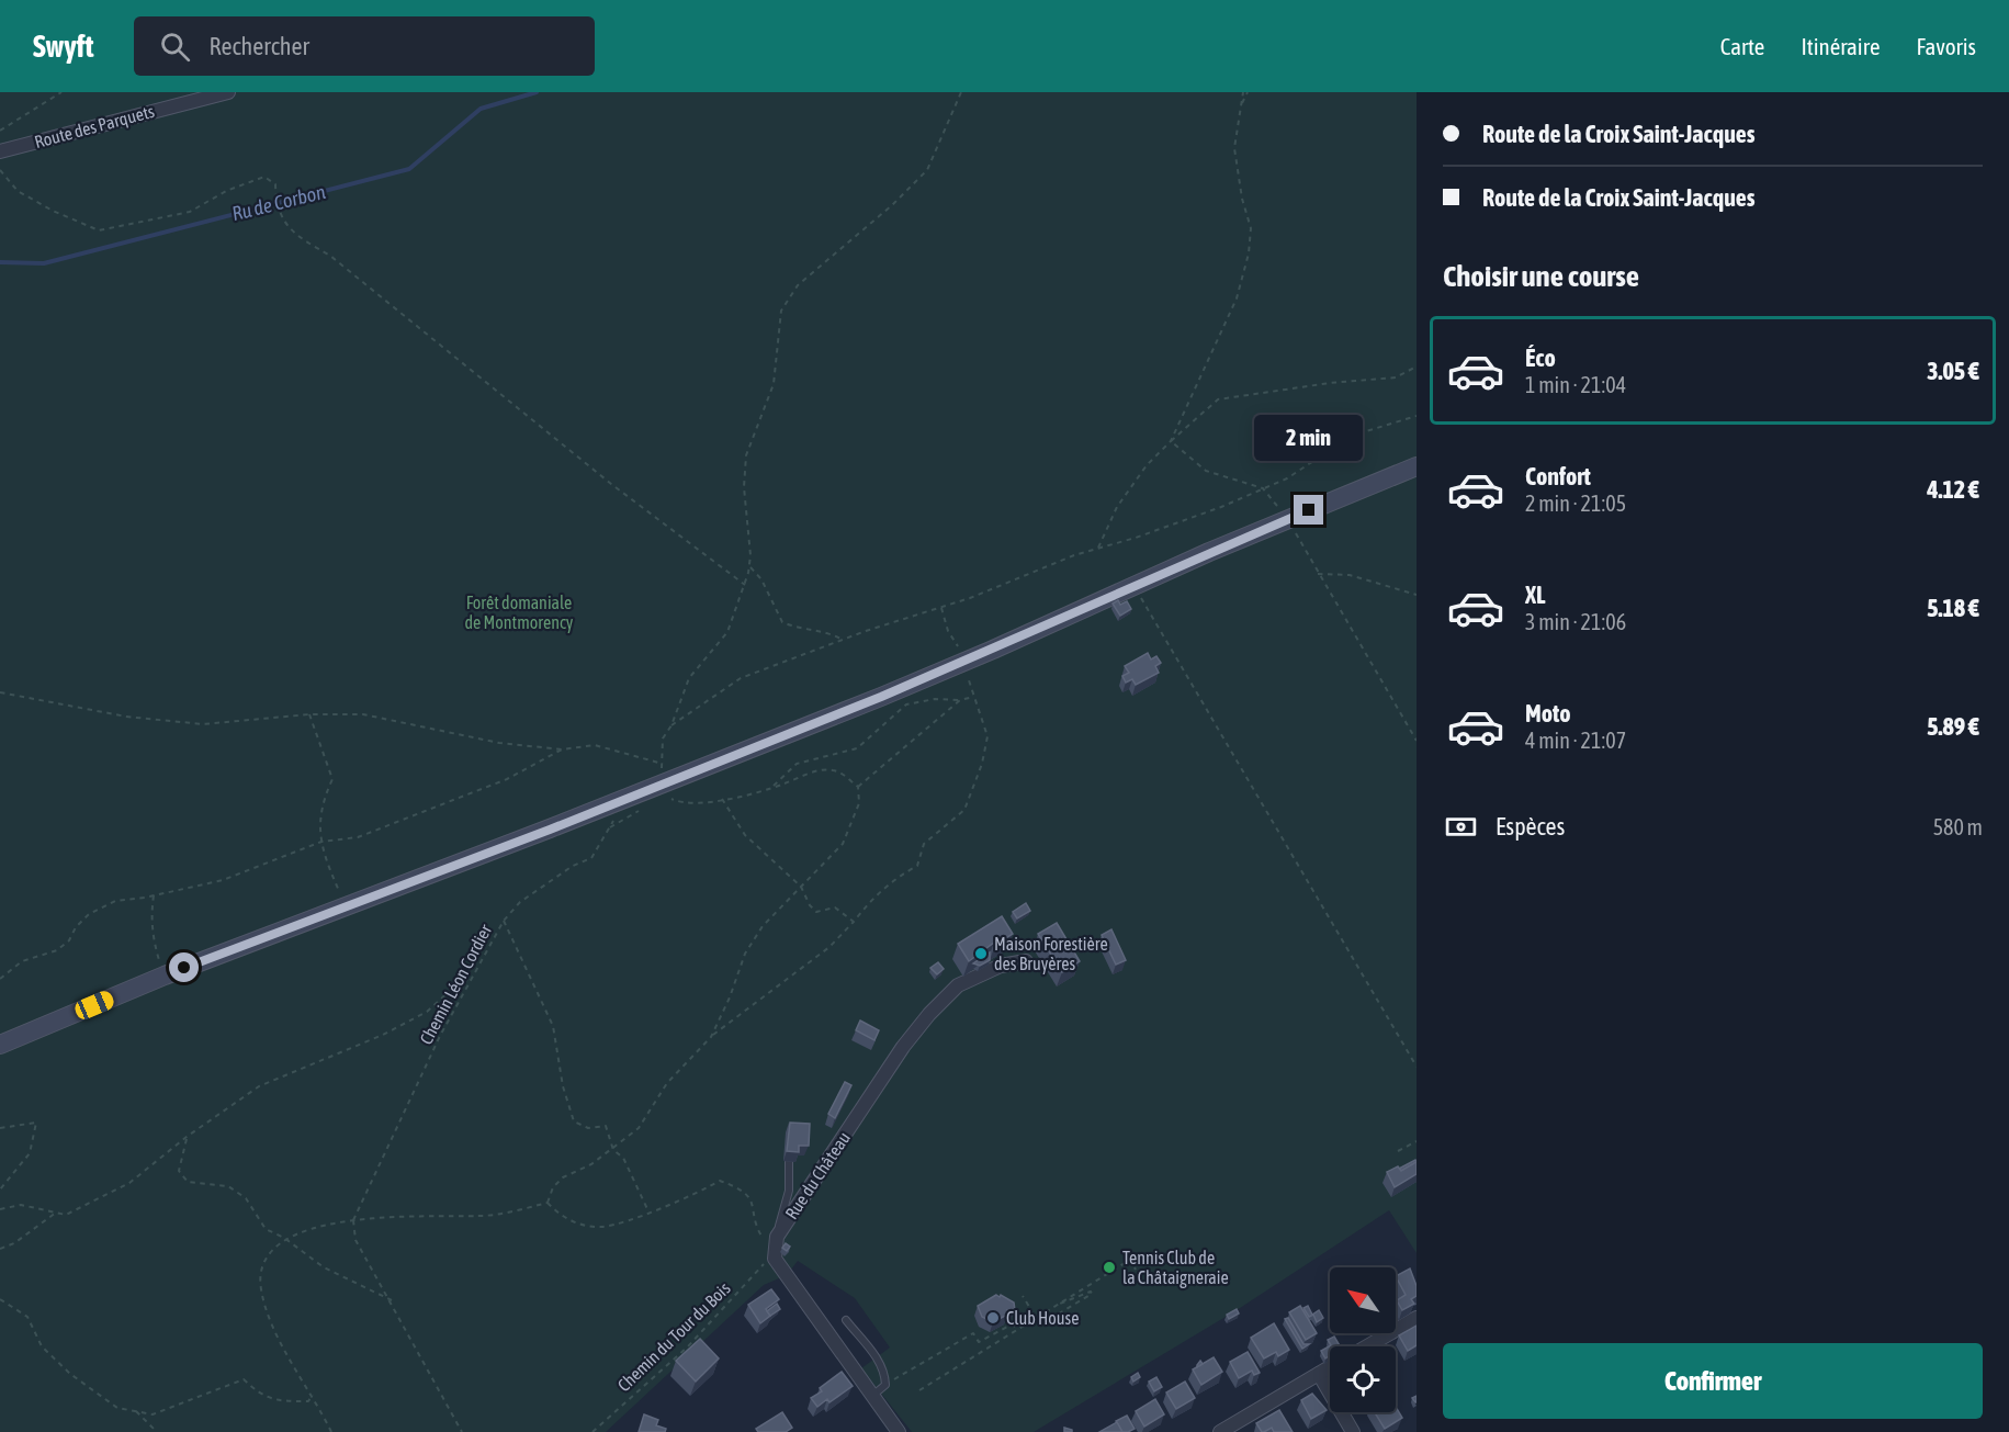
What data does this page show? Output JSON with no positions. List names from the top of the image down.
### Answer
{
  "streets": {
    "street": ["Route des Parquets", "Rue du Château"],
    "path": ["Chemin Léon Cordier", "Chemin du Tour du Bois"]
  },
  "water": ["Ru de Corbon"],
  "parks": ["Forêt domaniale de Montmorency"],
  "places": ["Maison Forestière des Bruyères", "Tennis Club de la Châtaigneraie", "Club House"],
  "north": "top left",
  "page": {
    "header": "Swyft",
    "search": "Rechercher",
    "nav": ["Carte", "Itinéraire", "Favoris"],
    "banner": ["Route de la Croix Saint-Jacques", "Route de la Croix Saint-Jacques"],
    "heading": "Choisir une course",
    "list": [
      {
        "name": "Éco",
        "note": "1 min · 21:04",
        "value": "3.05 €"
      },
      {
        "name": "Confort",
        "note": "2 min · 21:05",
        "value": "4.12 €"
      },
      {
        "name": "XL",
        "note": "3 min · 21:06",
        "value": "5.18 €"
      },
      {
        "name": "Moto",
        "note": "4 min · 21:07",
        "value": "5.89 €"
      }
    ],
    "bubble": "2 min",
    "pay": ["Espèces", "580 m"],
    "buttons": "Confirmer"
  }
}
